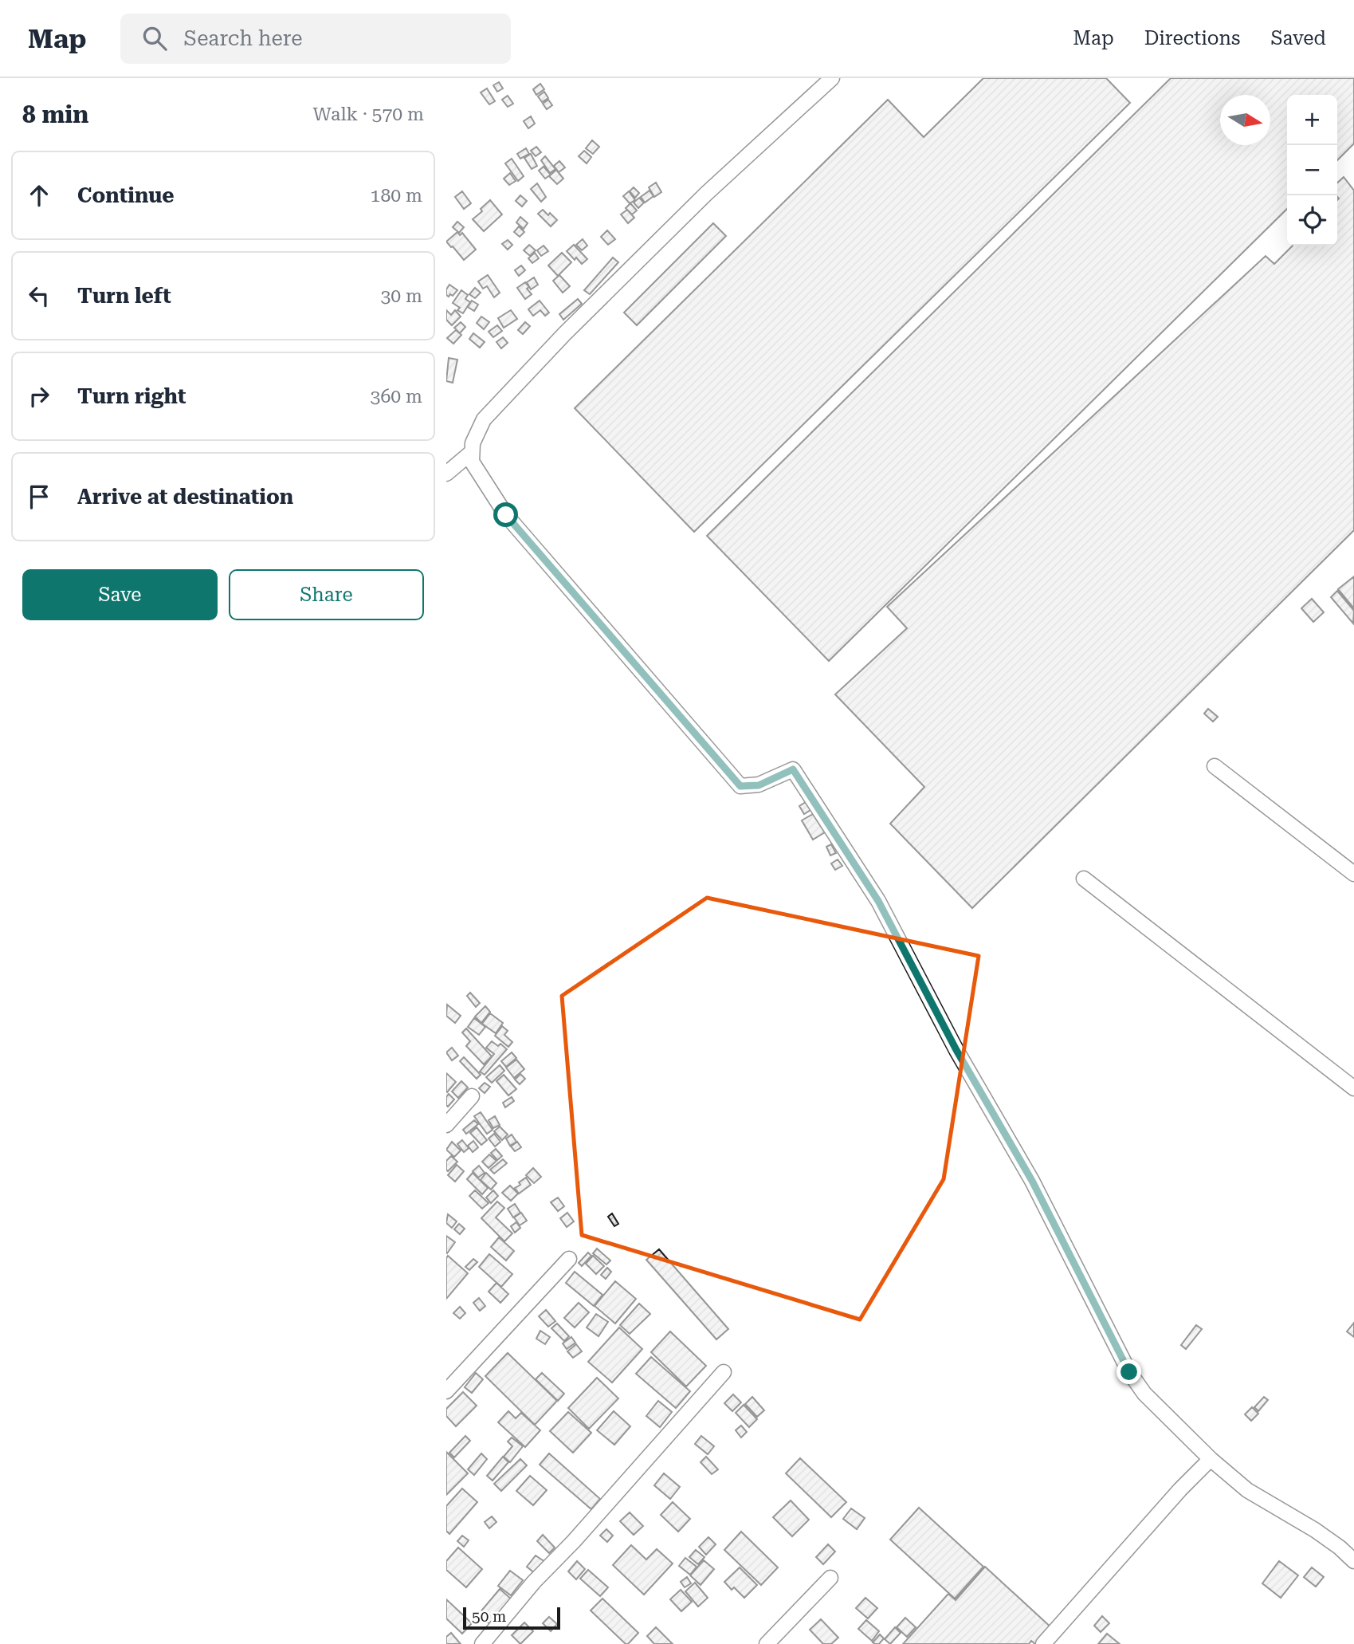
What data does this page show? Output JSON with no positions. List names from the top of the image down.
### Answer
{
  "scale_bar": "50 m",
  "north": "right",
  "page": {
    "header": "Map",
    "search": "Search here",
    "nav": ["Map", "Directions", "Saved"],
    "heading": ["8 min", "Walk · 570 m"],
    "map_buttons": ["+", "−"],
    "list": [
      ["Continue", "180 m"],
      ["Turn left", "30 m"],
      ["Turn right", "360 m"],
      "Arrive at destination"
    ],
    "buttons": ["Save", "Share"],
    "scale": "50 m"
  }
}
